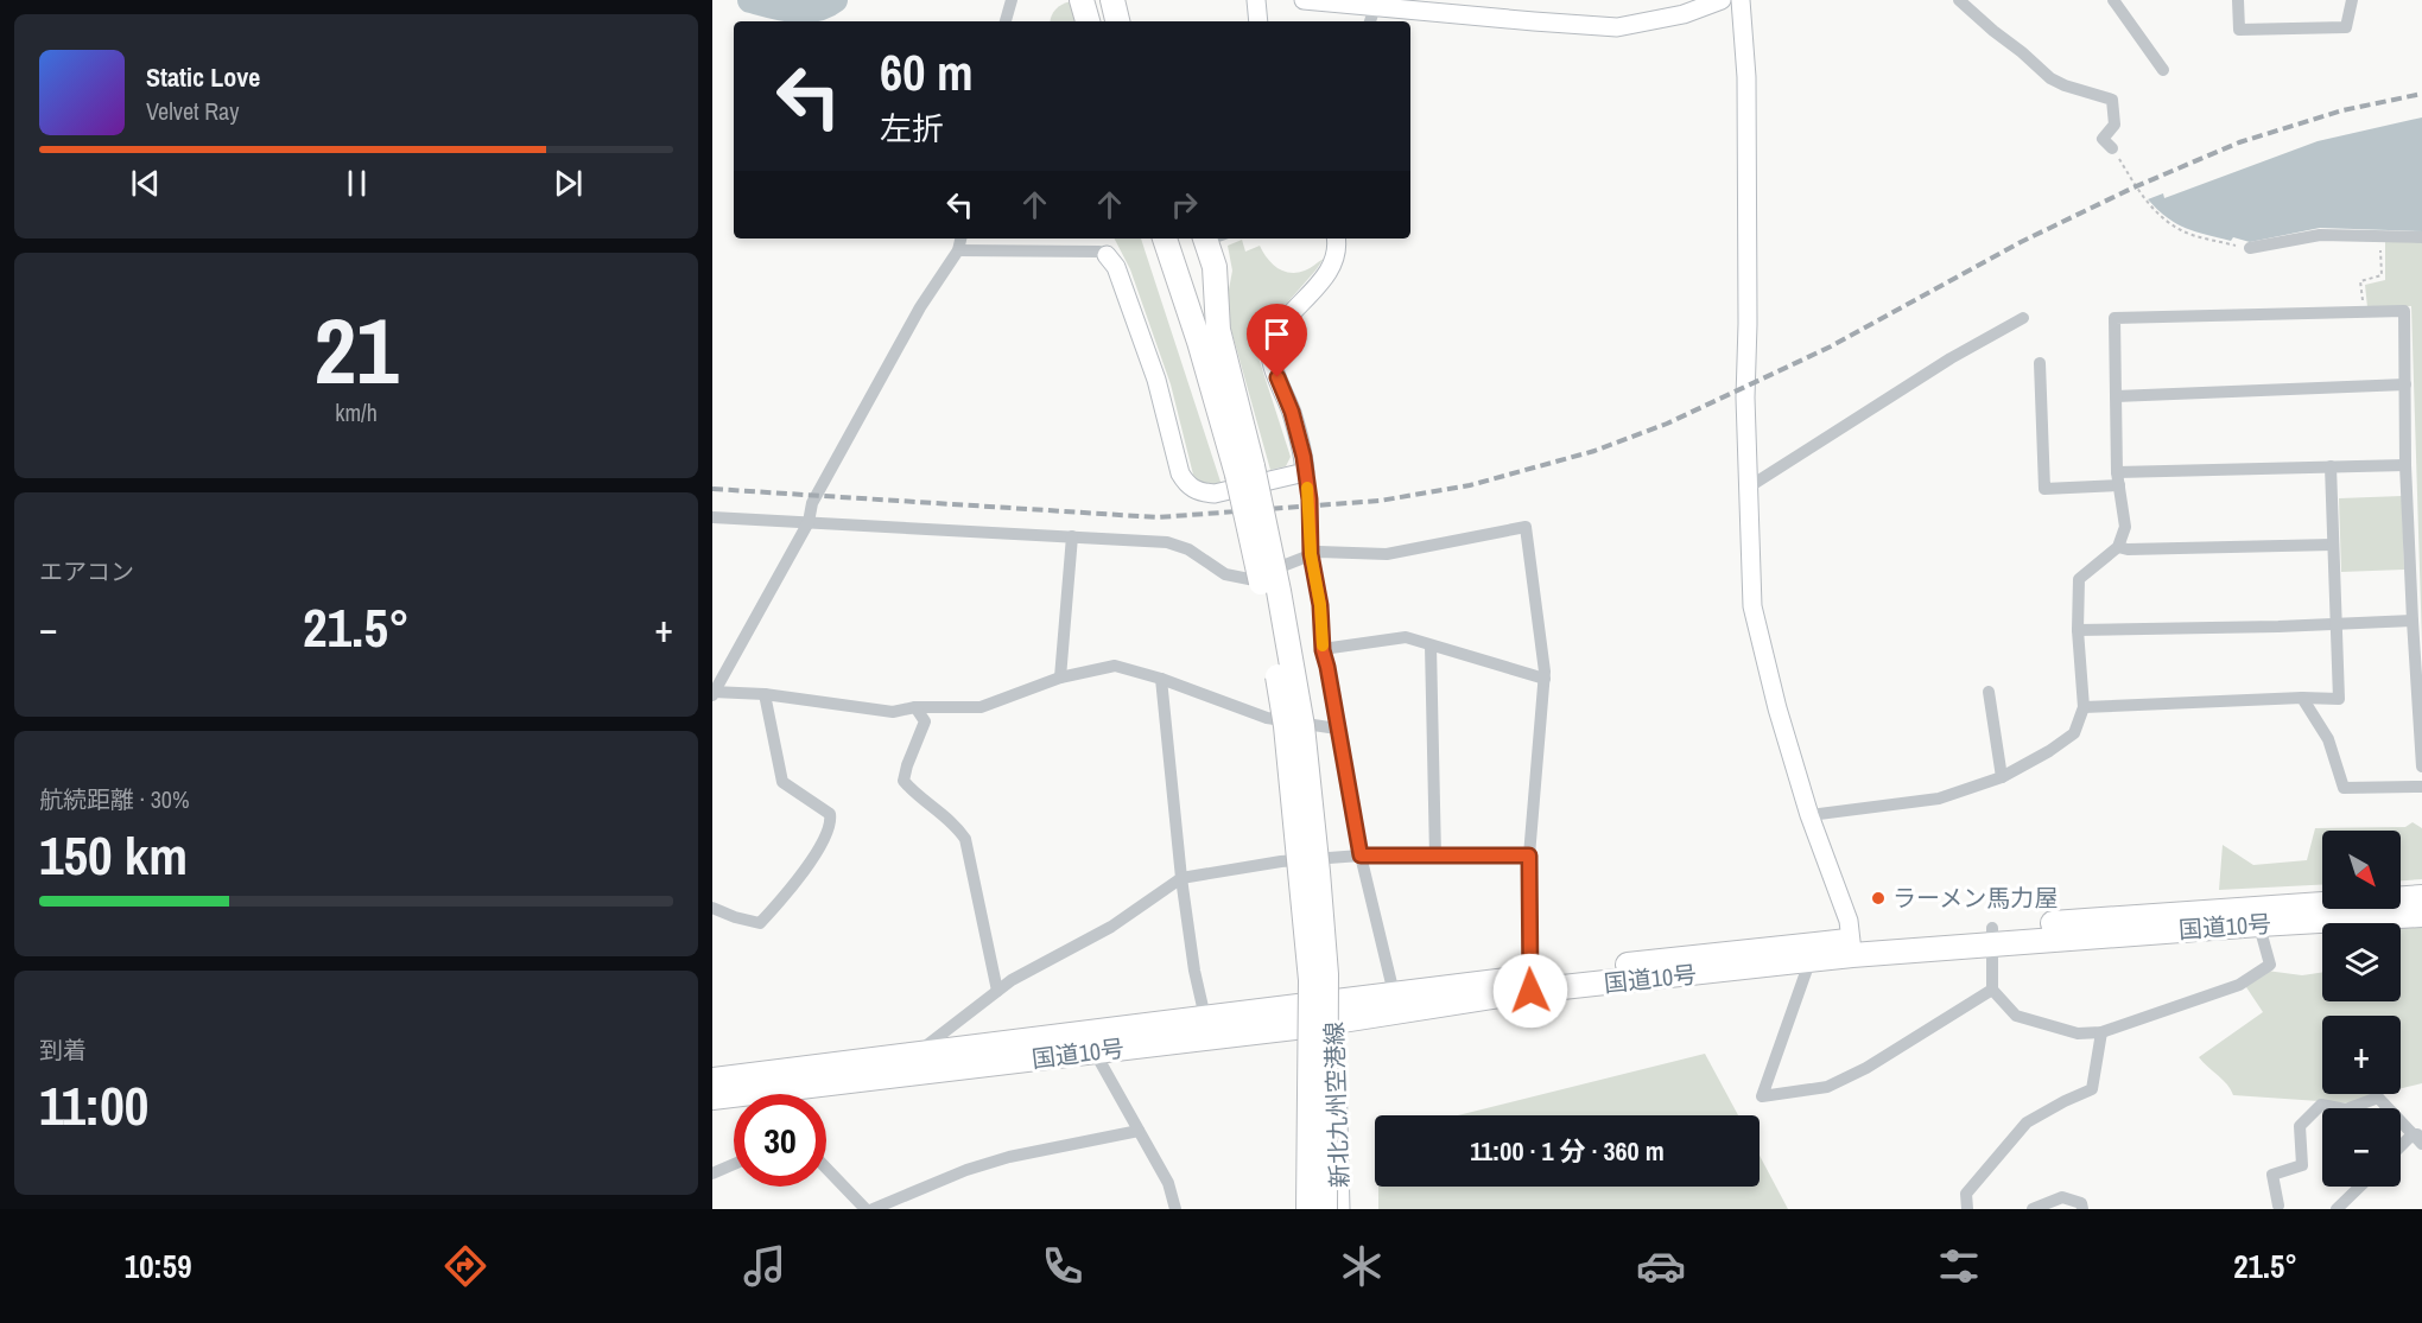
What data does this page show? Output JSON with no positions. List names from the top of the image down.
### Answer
{
  "streets": {
    "highway": ["国道10号"],
    "street": ["新北九州空港線"]
  },
  "crossings": [
    ["国道10号", "新北九州空港線"]
  ],
  "places": ["ラーメン馬力屋"],
  "north": "bottom right",
  "page": {
    "turn": ["60 m", "左折"],
    "song": ["Static Love", "Velvet Ray"],
    "tile": [
      ["21", "km/h"],
      "エアコン",
      ["航続距離 · 30%", "150 km"],
      ["到着", "11:00"]
    ],
    "heat": ["−", "21.5°", "+"],
    "map_buttons": ["+", "−"],
    "limit": "30",
    "trip": "11:00 · 1 分 · 360 m",
    "tabs": ["10:59", "21.5°"]
  }
}
